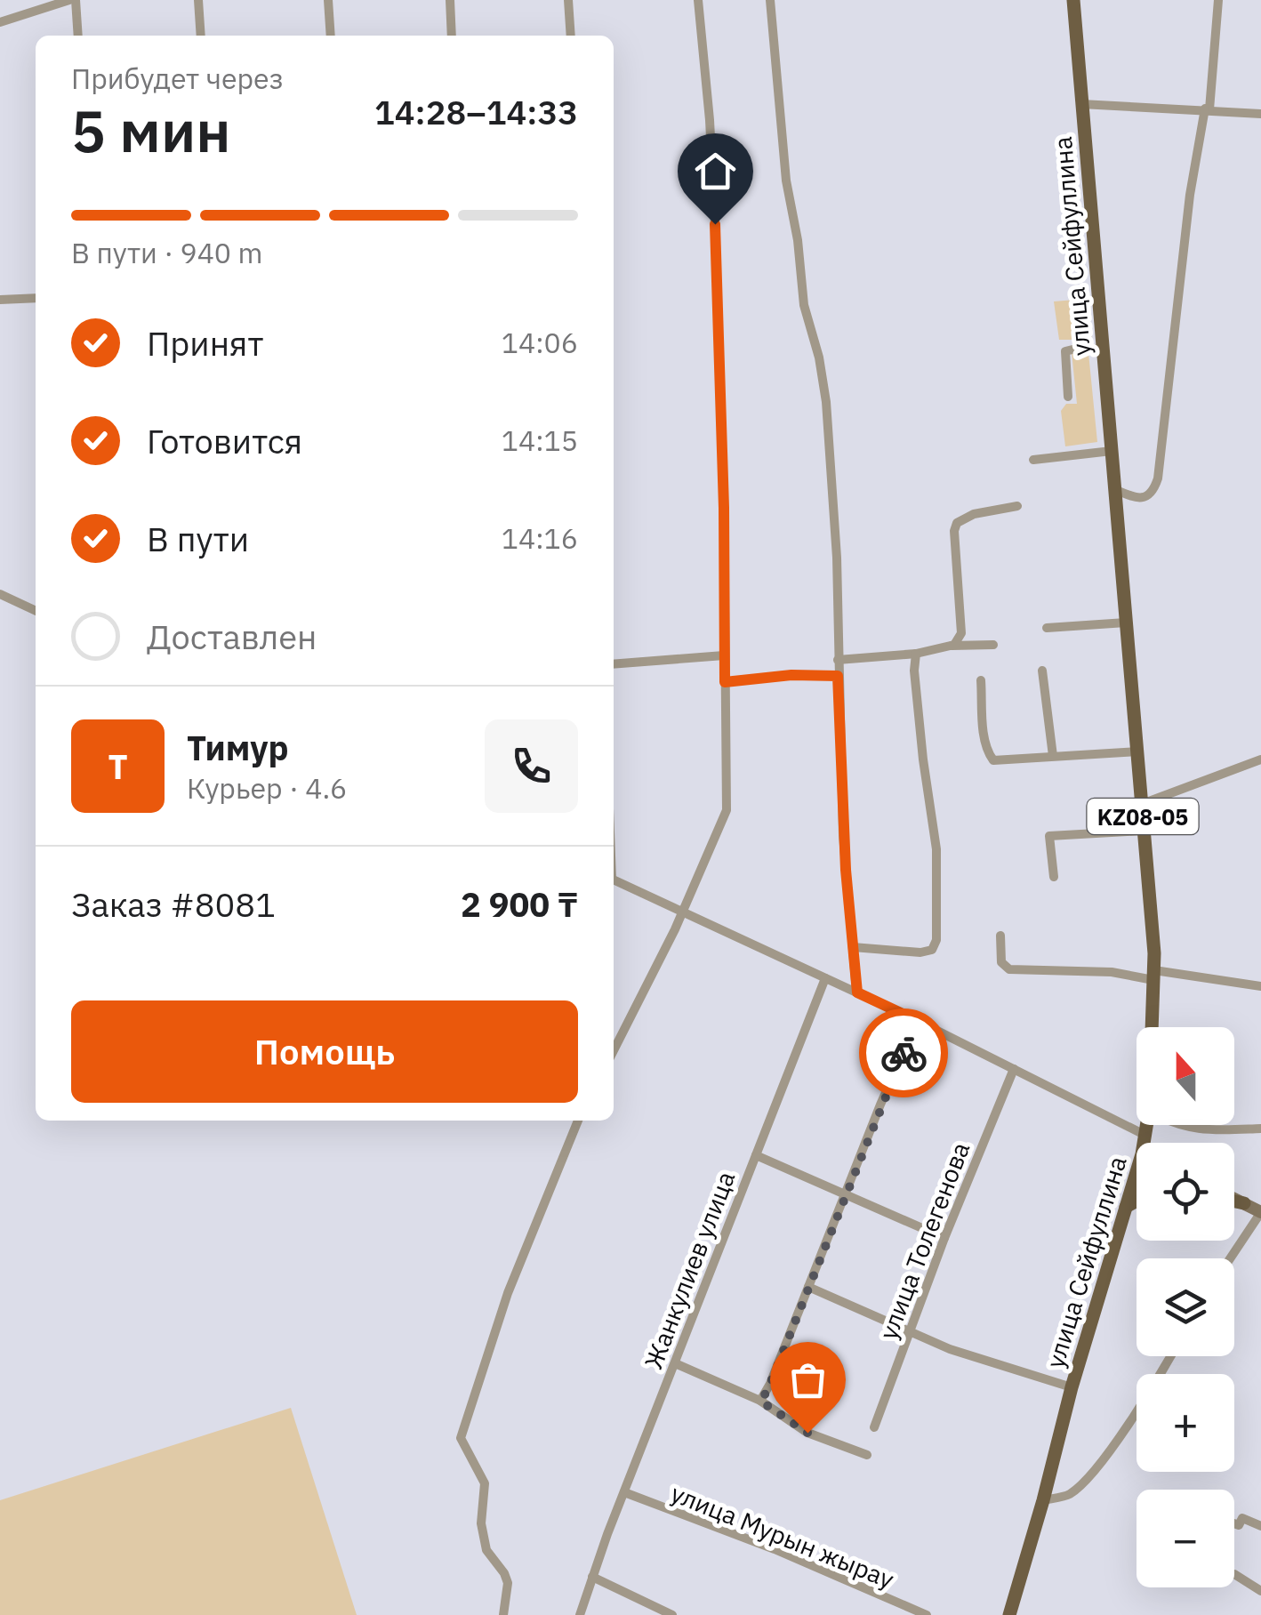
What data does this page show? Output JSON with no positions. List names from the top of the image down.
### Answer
{
  "streets": {
    "main road": ["улица Сейфуллина", "KZ08-05"],
    "street": ["улица Толегенова", "Жанкулиев улица", "улица Мурын жырау"]
  },
  "crossings": [
    ["Жанкулиев улица", "улица Мурын жырау"]
  ],
  "north": "top",
  "page": {
    "heading": ["5 мин", "Прибудет через", "14:28–14:33"],
    "panel": [
      "Тимур",
      "Курьер · 4.6",
      "Заказ #8081",
      "2 900 ₸"
    ],
    "bar": "В пути · 940 m",
    "list": [
      ["Принят", "14:06"],
      ["Готовится", "14:15"],
      ["В пути", "14:16"],
      "Доставлен"
    ],
    "round": "Т",
    "buttons": "Помощь",
    "map_buttons": ["+", "−"]
  }
}
